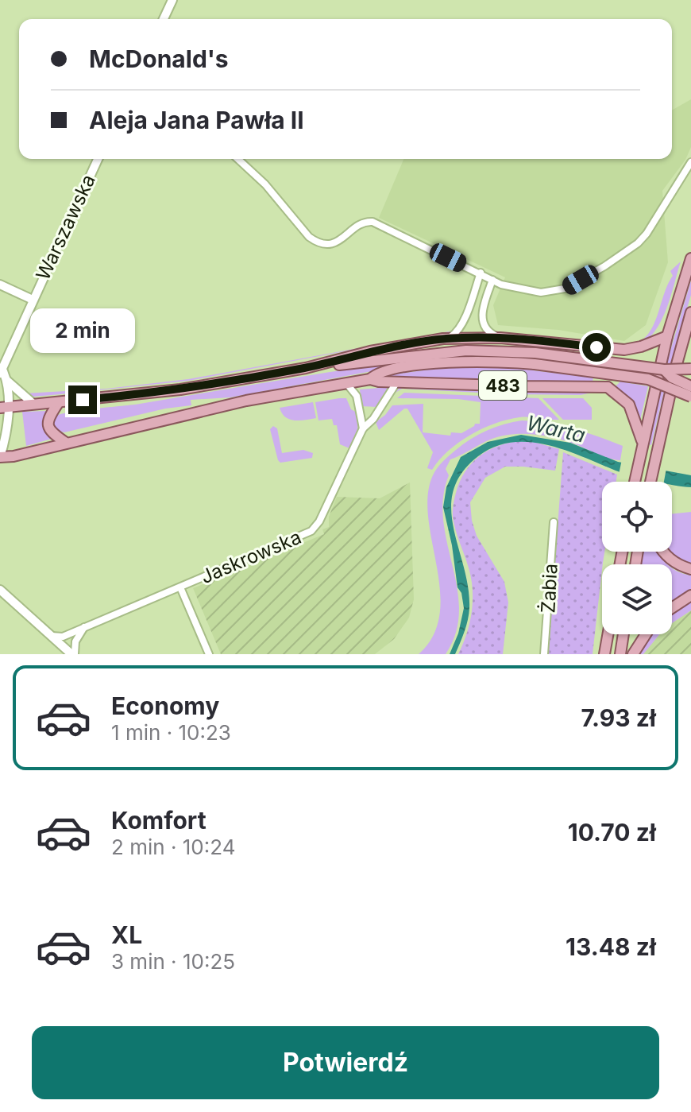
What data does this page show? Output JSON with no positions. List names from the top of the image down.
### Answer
{
  "streets": {
    "main road": ["483"],
    "street": ["Warszawska", "Jaskrowska", "Żabia"]
  },
  "crossings": [
    ["Warszawska", "483"],
    ["483", "Jaskrowska"]
  ],
  "water": ["Warta"],
  "page": {
    "banner": ["McDonald's", "Aleja Jana Pawła II"],
    "bubble": "2 min",
    "list": [
      {
        "name": "Economy",
        "note": "1 min · 10:23",
        "value": "7.93 zł"
      },
      {
        "name": "Komfort",
        "note": "2 min · 10:24",
        "value": "10.70 zł"
      },
      {
        "name": "XL",
        "note": "3 min · 10:25",
        "value": "13.48 zł"
      }
    ],
    "buttons": "Potwierdź"
  }
}
